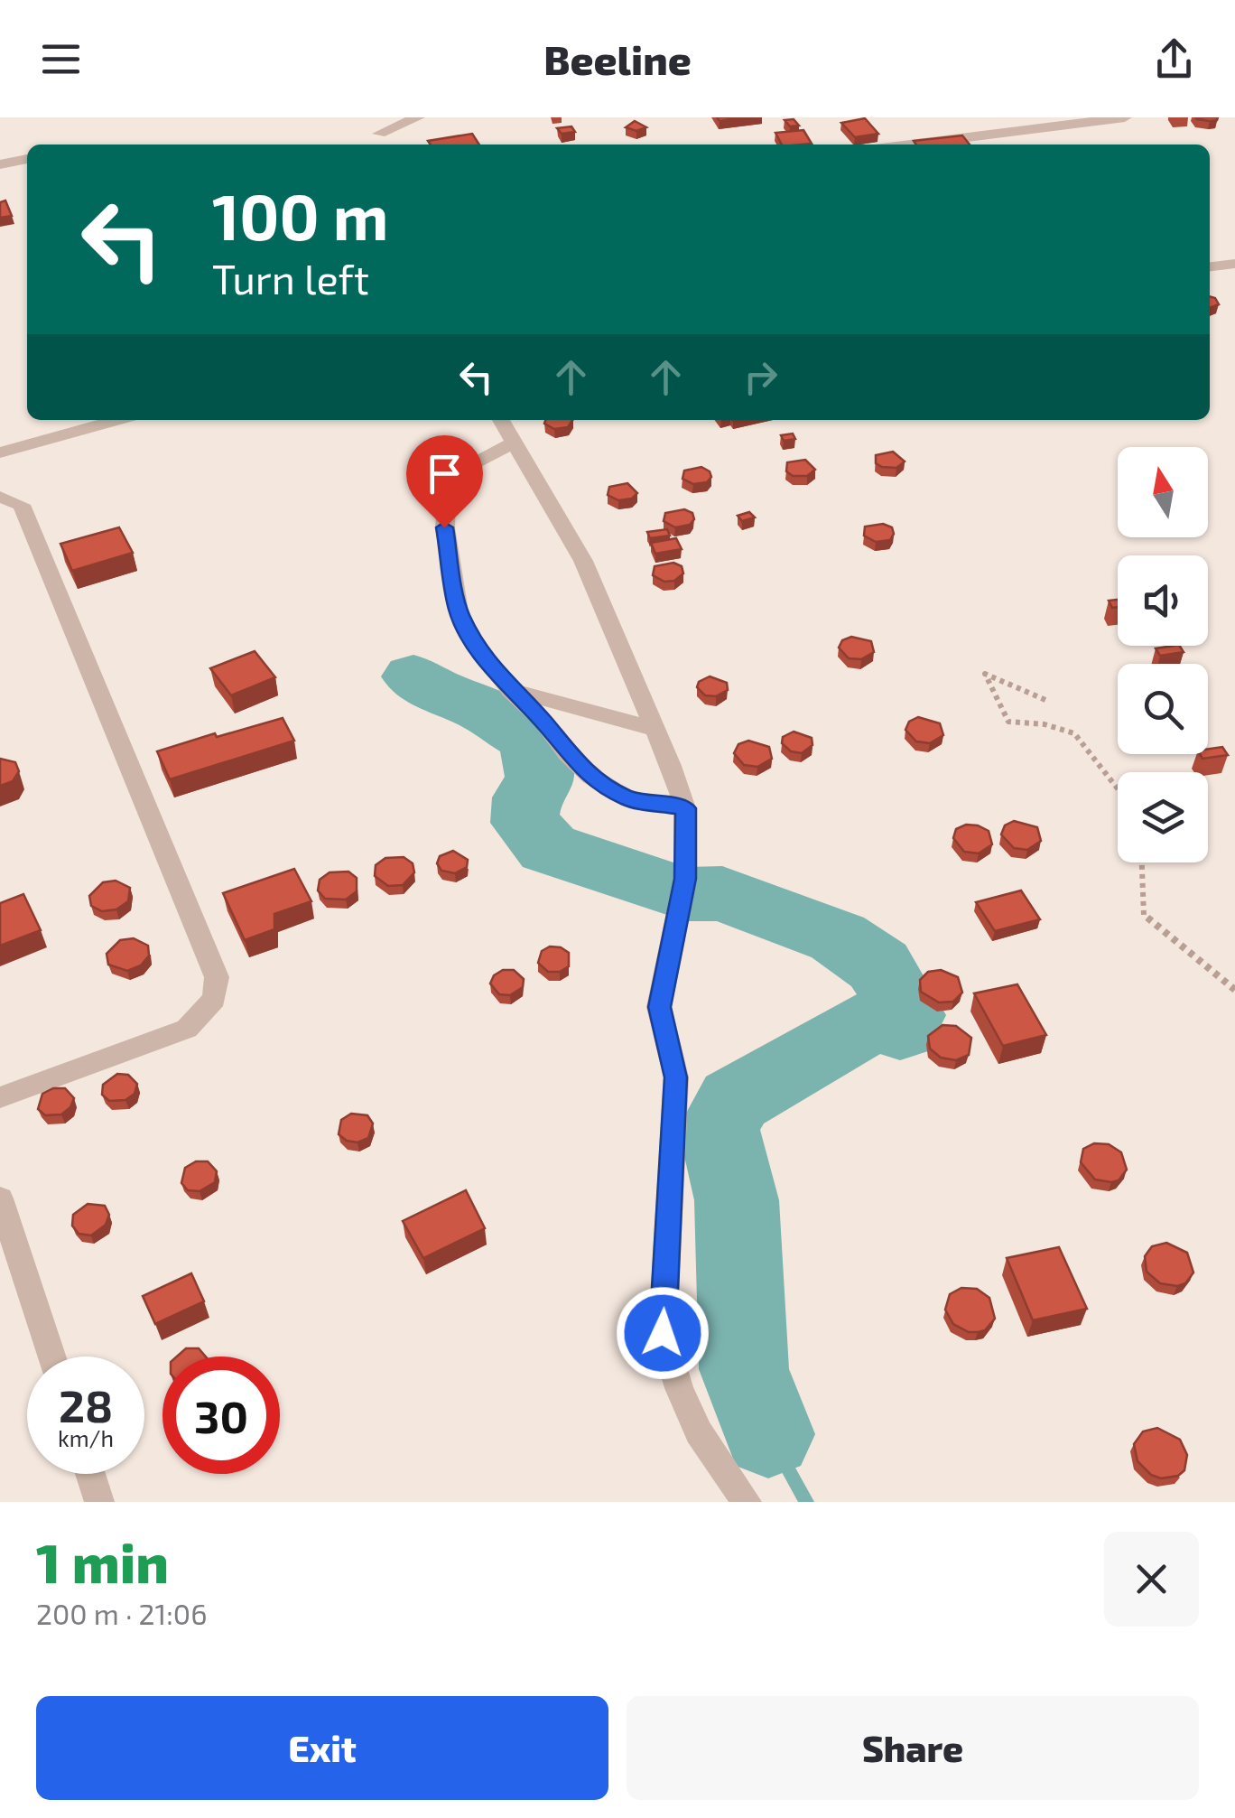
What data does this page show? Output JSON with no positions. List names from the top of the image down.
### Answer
{
  "north": "top",
  "page": {
    "header": "Beeline",
    "turn": ["100 m", "Turn left"],
    "speed": "28 km/h",
    "limit": "30",
    "heading": ["1 min", "200 m · 21:06"],
    "buttons": ["Exit", "Share"]
  }
}
